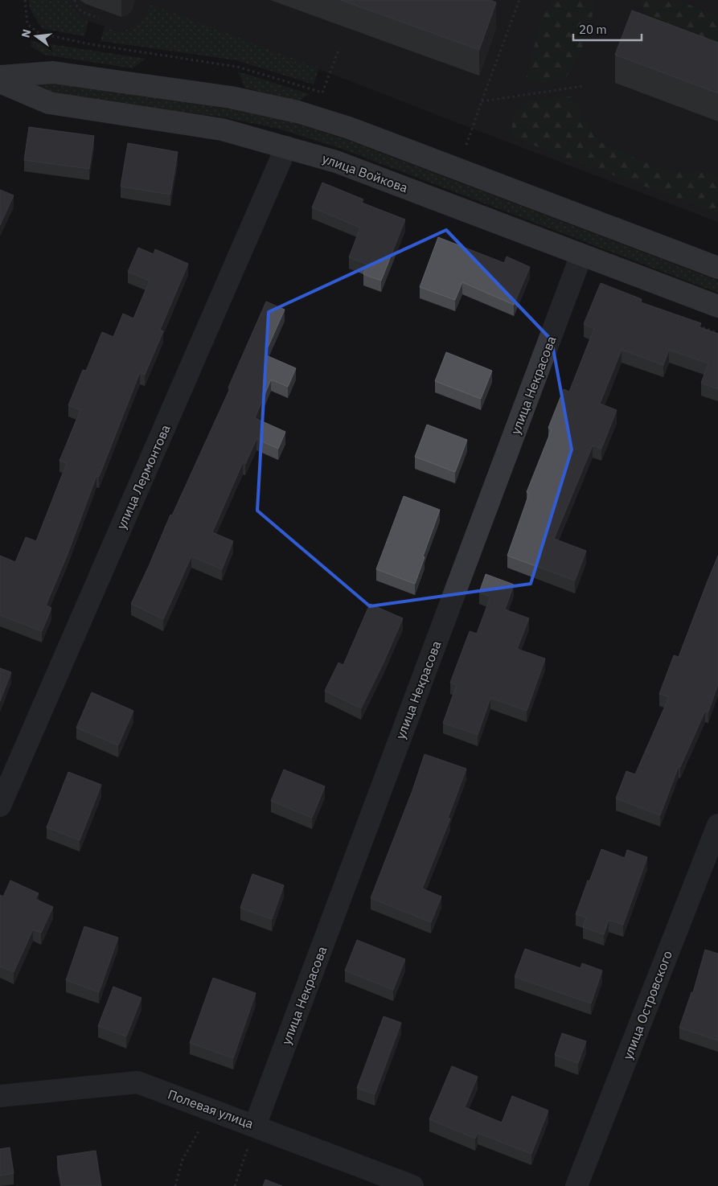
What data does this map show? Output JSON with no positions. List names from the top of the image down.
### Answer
{
  "streets": {
    "main road": ["улица Войкова"],
    "street": [
      "улица Некрасова",
      "улица Лермонтова",
      "улица Островского",
      "Полевая улица"
    ]
  },
  "crossings": [
    ["улица Войкова", "улица Некрасова"],
    ["улица Войкова", "улица Лермонтова"],
    ["улица Некрасова", "Полевая улица"]
  ],
  "scale_bar": "20 m",
  "north": "left"
}
